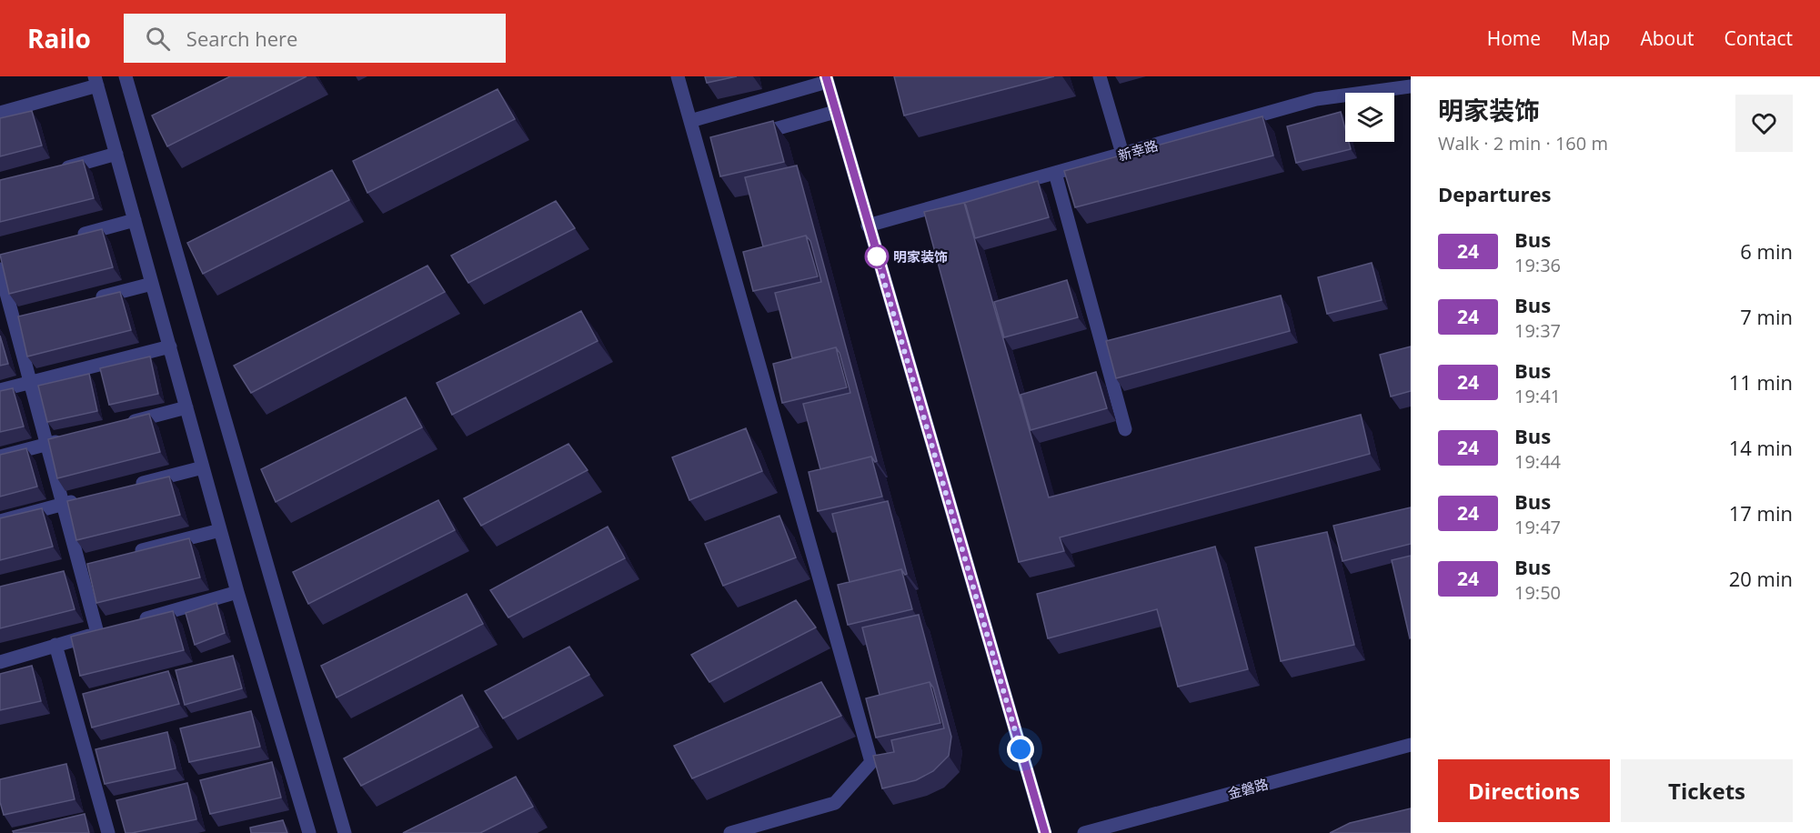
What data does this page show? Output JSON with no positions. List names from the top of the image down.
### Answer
{
  "streets": {
    "street": ["新幸路", "金磐路"]
  },
  "places": ["明家装饰"],
  "lines": ["bus line 24"],
  "page": {
    "header": "Railo",
    "search": "Search here",
    "nav": [
      "Home",
      "Map",
      "About",
      "Contact"
    ],
    "heading": [
      ["明家装饰", "Walk · 2 min · 160 m"],
      "Departures"
    ],
    "list": [
      {
        "mark": "24",
        "name": "Bus",
        "note": "19:36",
        "value": "6 min"
      },
      {
        "mark": "24",
        "name": "Bus",
        "note": "19:37",
        "value": "7 min"
      },
      {
        "mark": "24",
        "name": "Bus",
        "note": "19:41",
        "value": "11 min"
      },
      {
        "mark": "24",
        "name": "Bus",
        "note": "19:44",
        "value": "14 min"
      },
      {
        "mark": "24",
        "name": "Bus",
        "note": "19:47",
        "value": "17 min"
      },
      {
        "mark": "24",
        "name": "Bus",
        "note": "19:50",
        "value": "20 min"
      }
    ],
    "buttons": ["Directions", "Tickets"]
  }
}
